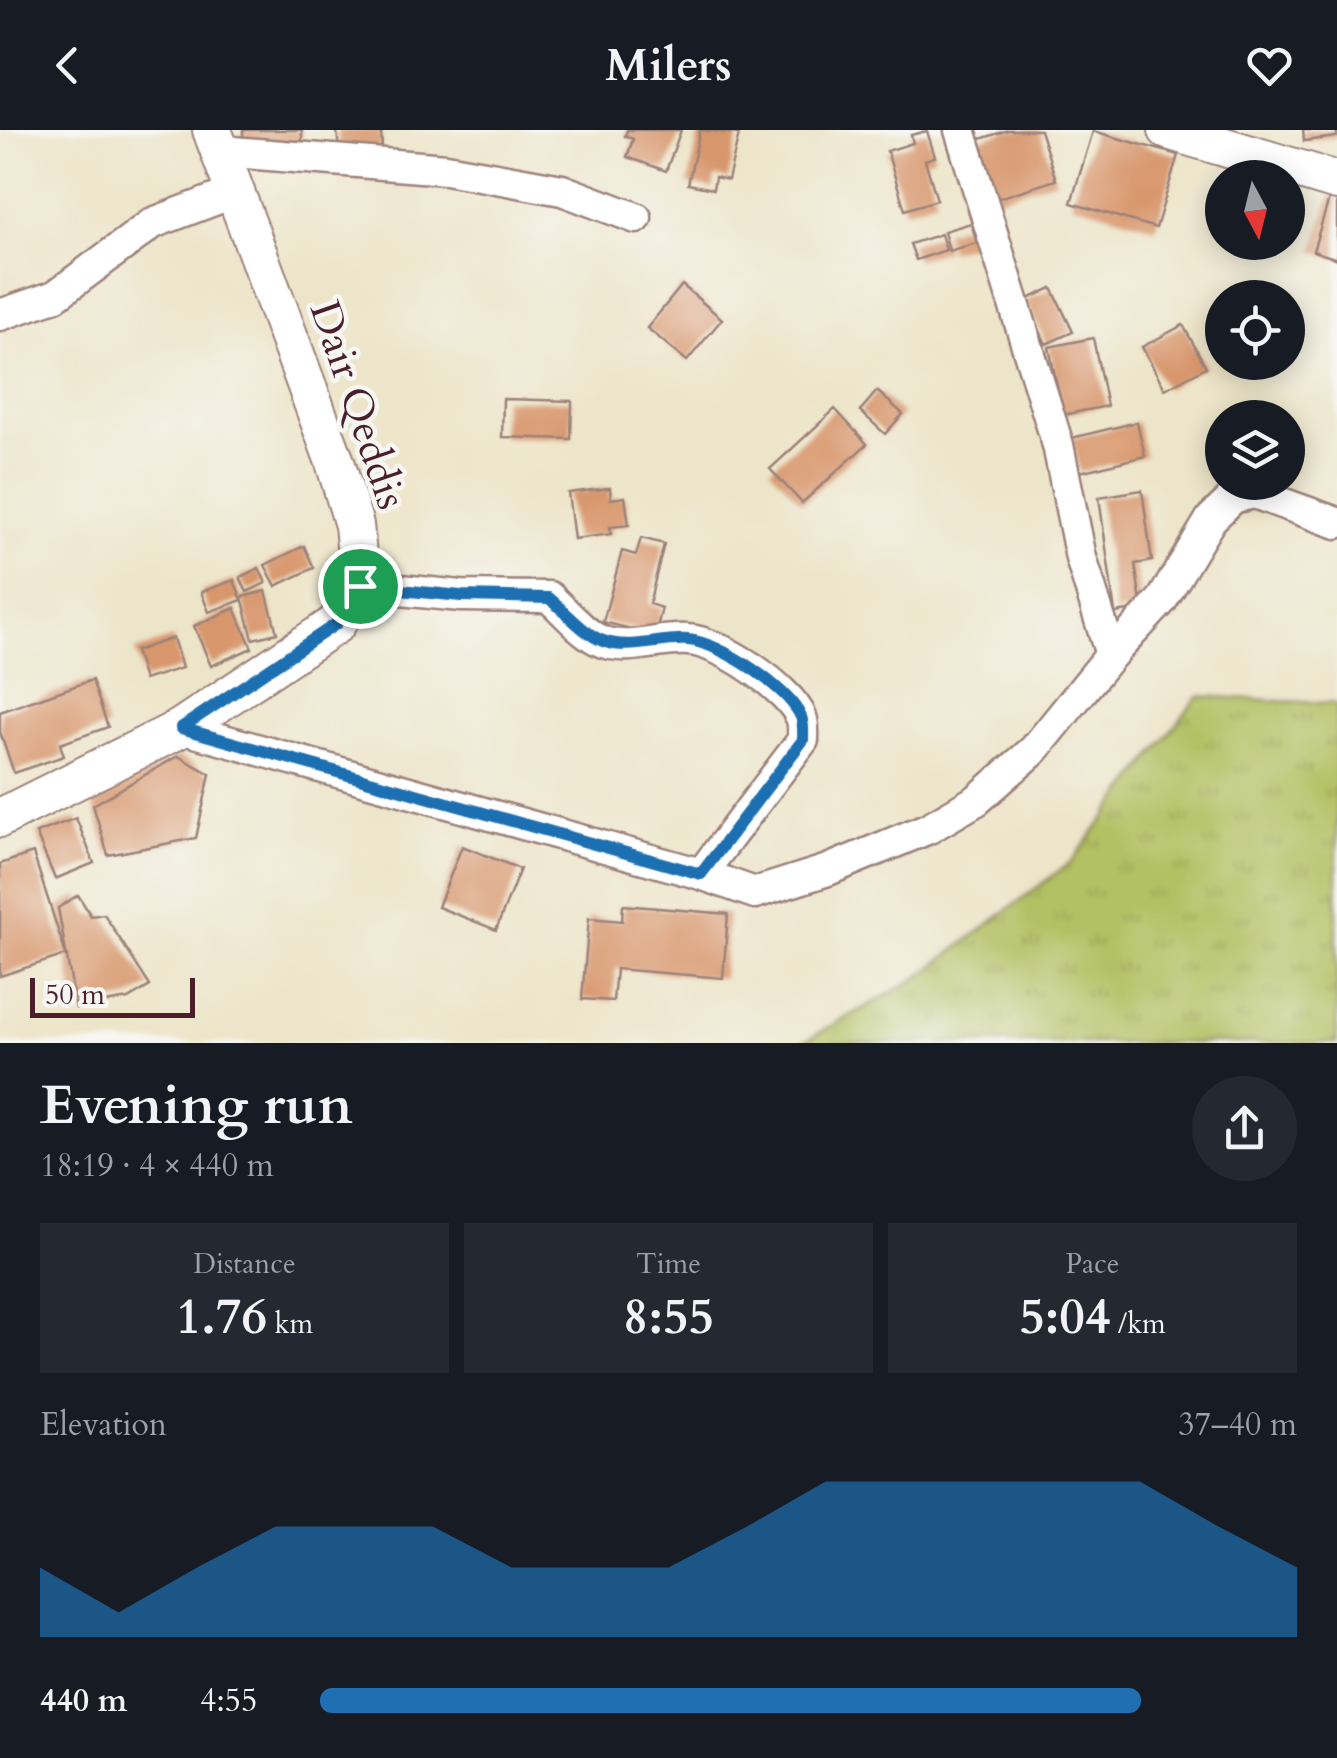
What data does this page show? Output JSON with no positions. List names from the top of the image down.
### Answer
{
  "streets": {
    "main road": ["Dair Qeddis"]
  },
  "scale_bar": "50 m",
  "north": "bottom",
  "page": {
    "header": "Milers",
    "scale": "50 m",
    "heading": ["Evening run", "18:19 · 4 × 440 m"],
    "stats": [
      ["Distance", "1.76 km"],
      ["Time", "8:55"],
      ["Pace", "5:04 /km"]
    ],
    "chart": ["Elevation", "37–40 m"],
    "list": [
      {
        "name": "440 m",
        "note": "4:55"
      }
    ]
  }
}
